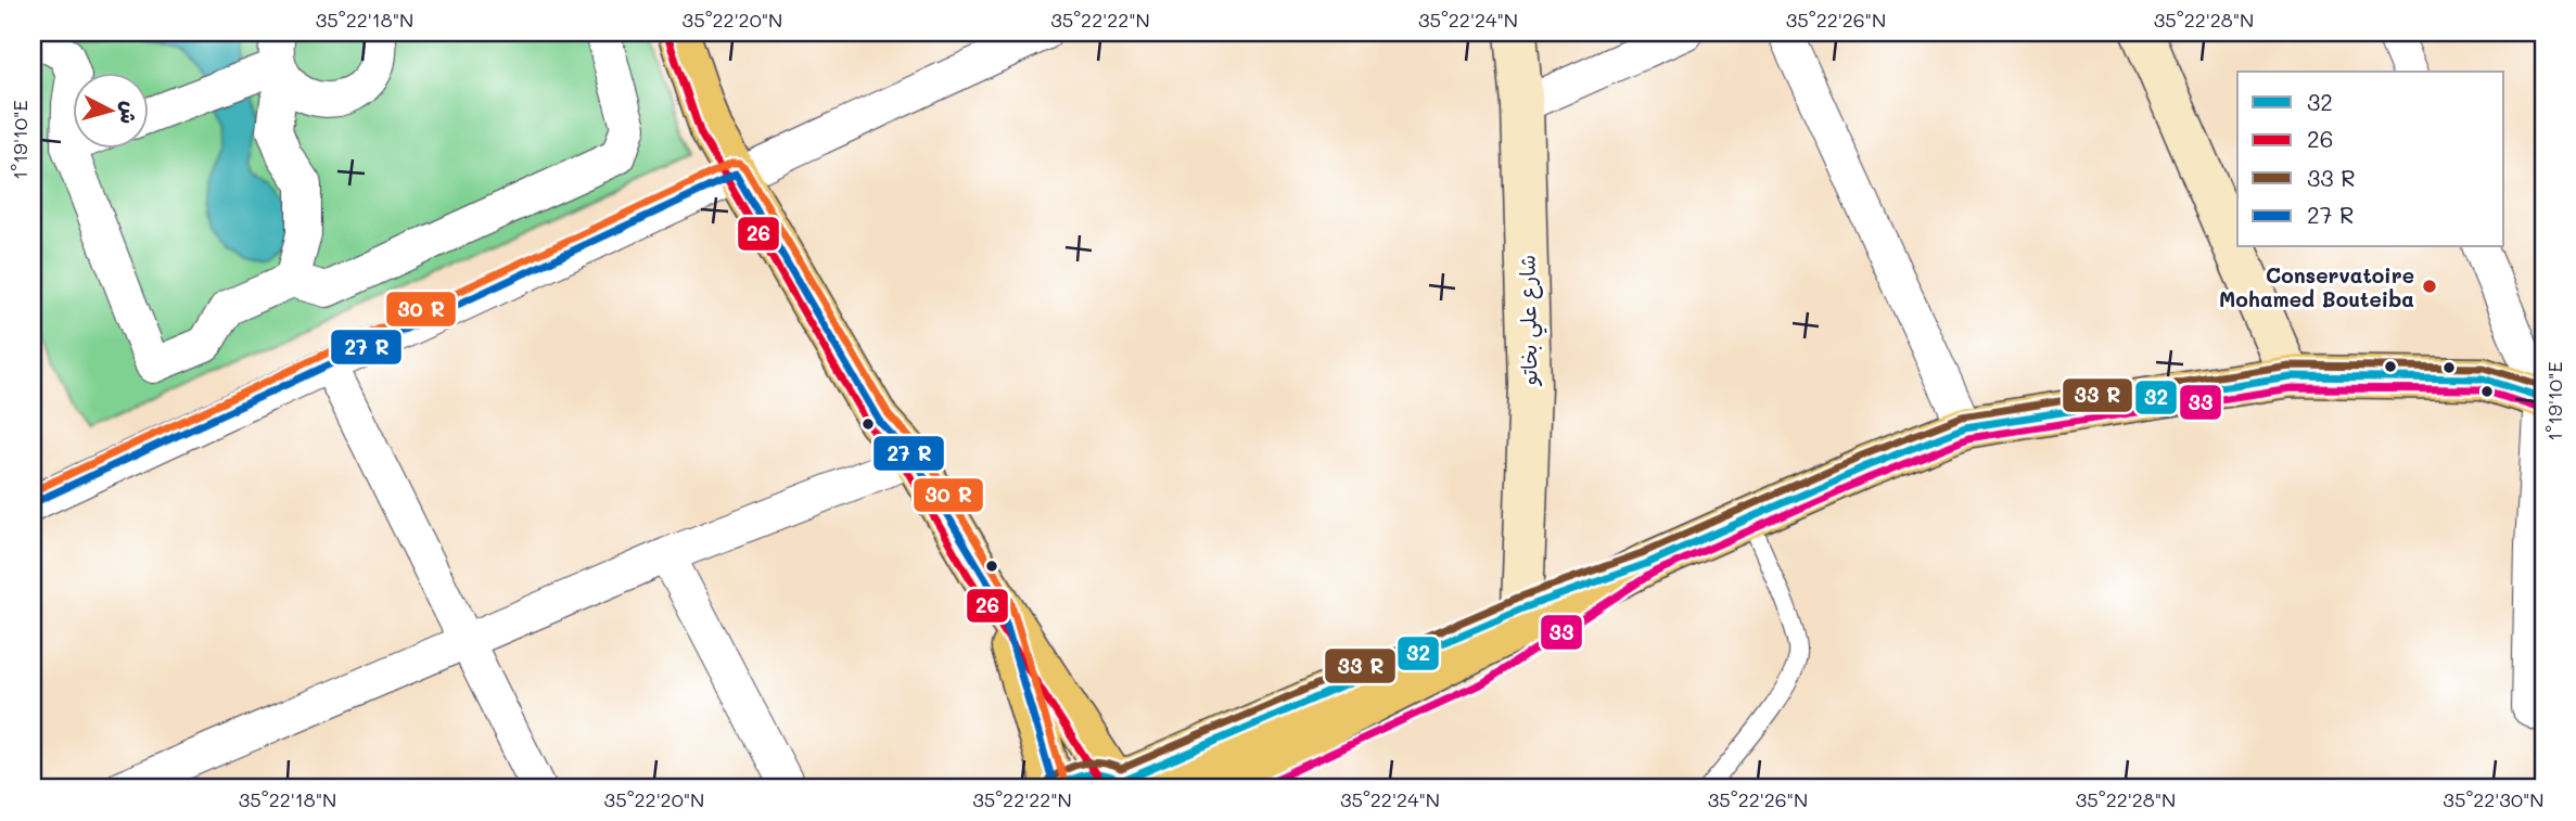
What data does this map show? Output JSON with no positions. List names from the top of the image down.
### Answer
{
  "streets": {
    "street": ["شارع علي بخاتو"]
  },
  "places": ["Conservatoire Mohamed Bouteiba"],
  "lines": ["transit line 26", "transit line 32", "transit line 33"],
  "legend": [
    "32",
    "26",
    "33 R",
    "27 R"
  ],
  "north": "right",
  "coordinates": [
    "35°22'18\"N",
    "35°22'20\"N",
    "35°22'22\"N",
    "35°22'24\"N",
    "35°22'26\"N",
    "35°22'28\"N",
    "1°19'10\"E",
    "35°22'30\"N"
  ]
}
